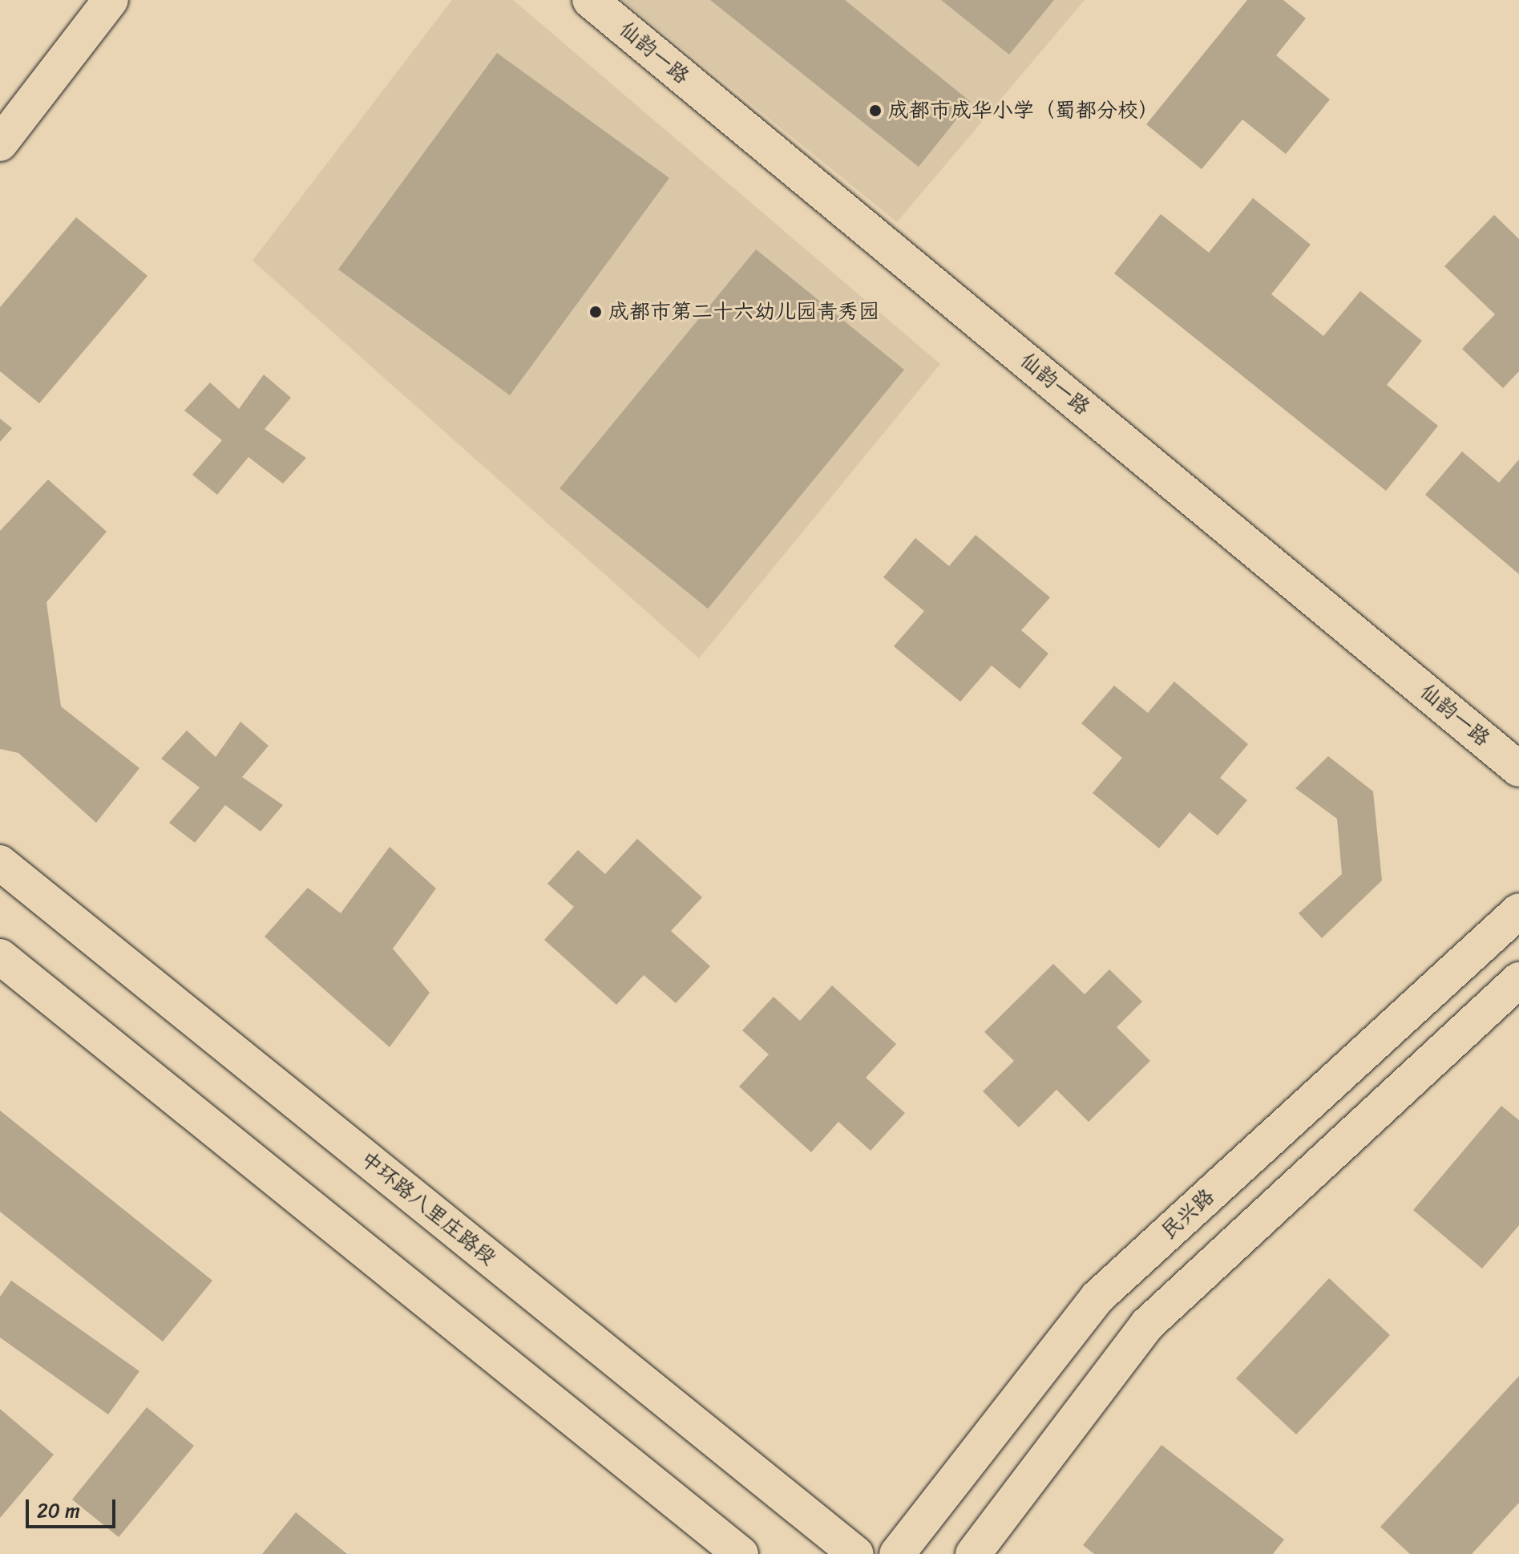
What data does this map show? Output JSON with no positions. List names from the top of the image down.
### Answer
{
  "streets": {
    "street": ["仙韵一路", "中环路八里庄路段", "民兴路"]
  },
  "places": ["成都市成华小学（蜀都分校）", "成都市第二十六幼儿园青秀园"],
  "scale_bar": "20 m"
}
